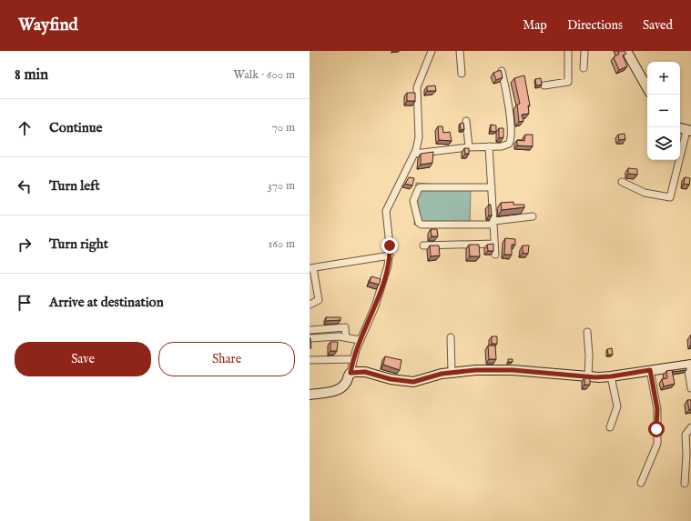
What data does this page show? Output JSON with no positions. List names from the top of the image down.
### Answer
{
  "page": {
    "header": "Wayfind",
    "nav": ["Map", "Directions", "Saved"],
    "heading": ["8 min", "Walk · 600 m"],
    "map_buttons": ["+", "−"],
    "list": [
      ["Continue", "70 m"],
      ["Turn left", "370 m"],
      ["Turn right", "160 m"],
      "Arrive at destination"
    ],
    "buttons": ["Save", "Share"]
  }
}
